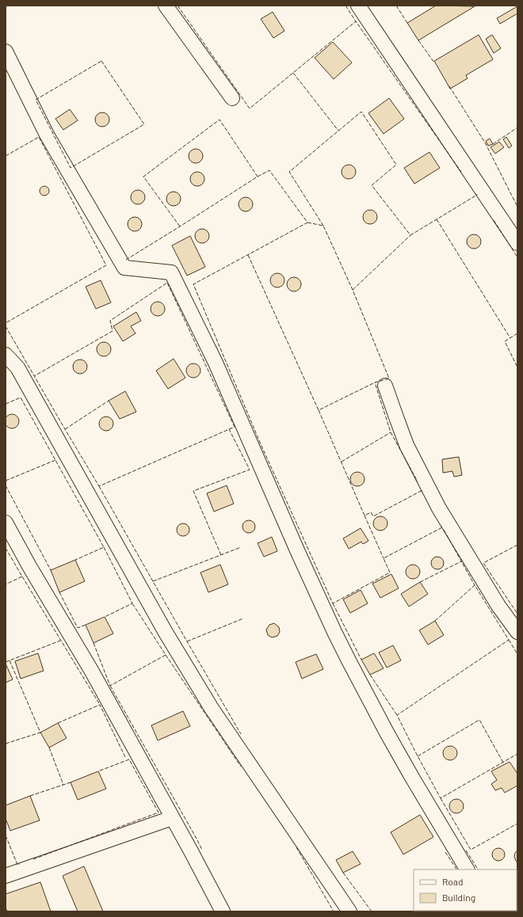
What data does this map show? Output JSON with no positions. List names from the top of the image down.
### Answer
{
  "legend": ["Road", "Building"]
}
